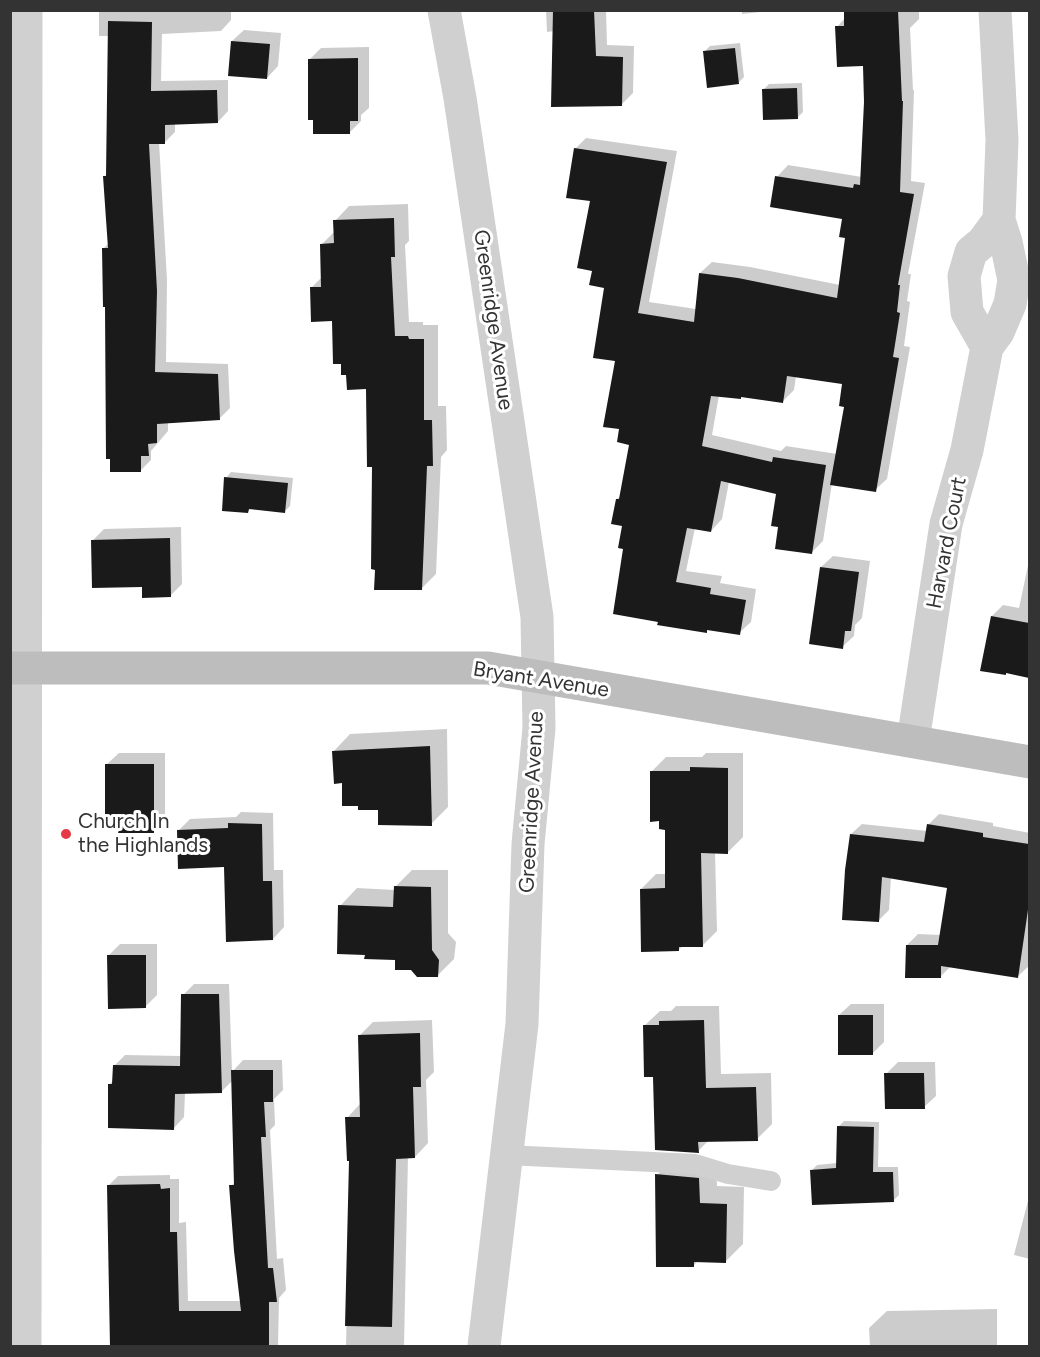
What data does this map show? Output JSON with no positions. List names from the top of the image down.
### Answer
{
  "streets": {
    "street": ["Greenridge Avenue", "Harvard Court", "Bryant Avenue"]
  },
  "crossings": [
    ["Greenridge Avenue", "Bryant Avenue"],
    ["Harvard Court", "Bryant Avenue"]
  ],
  "places": ["Church In the Highlands"]
}
